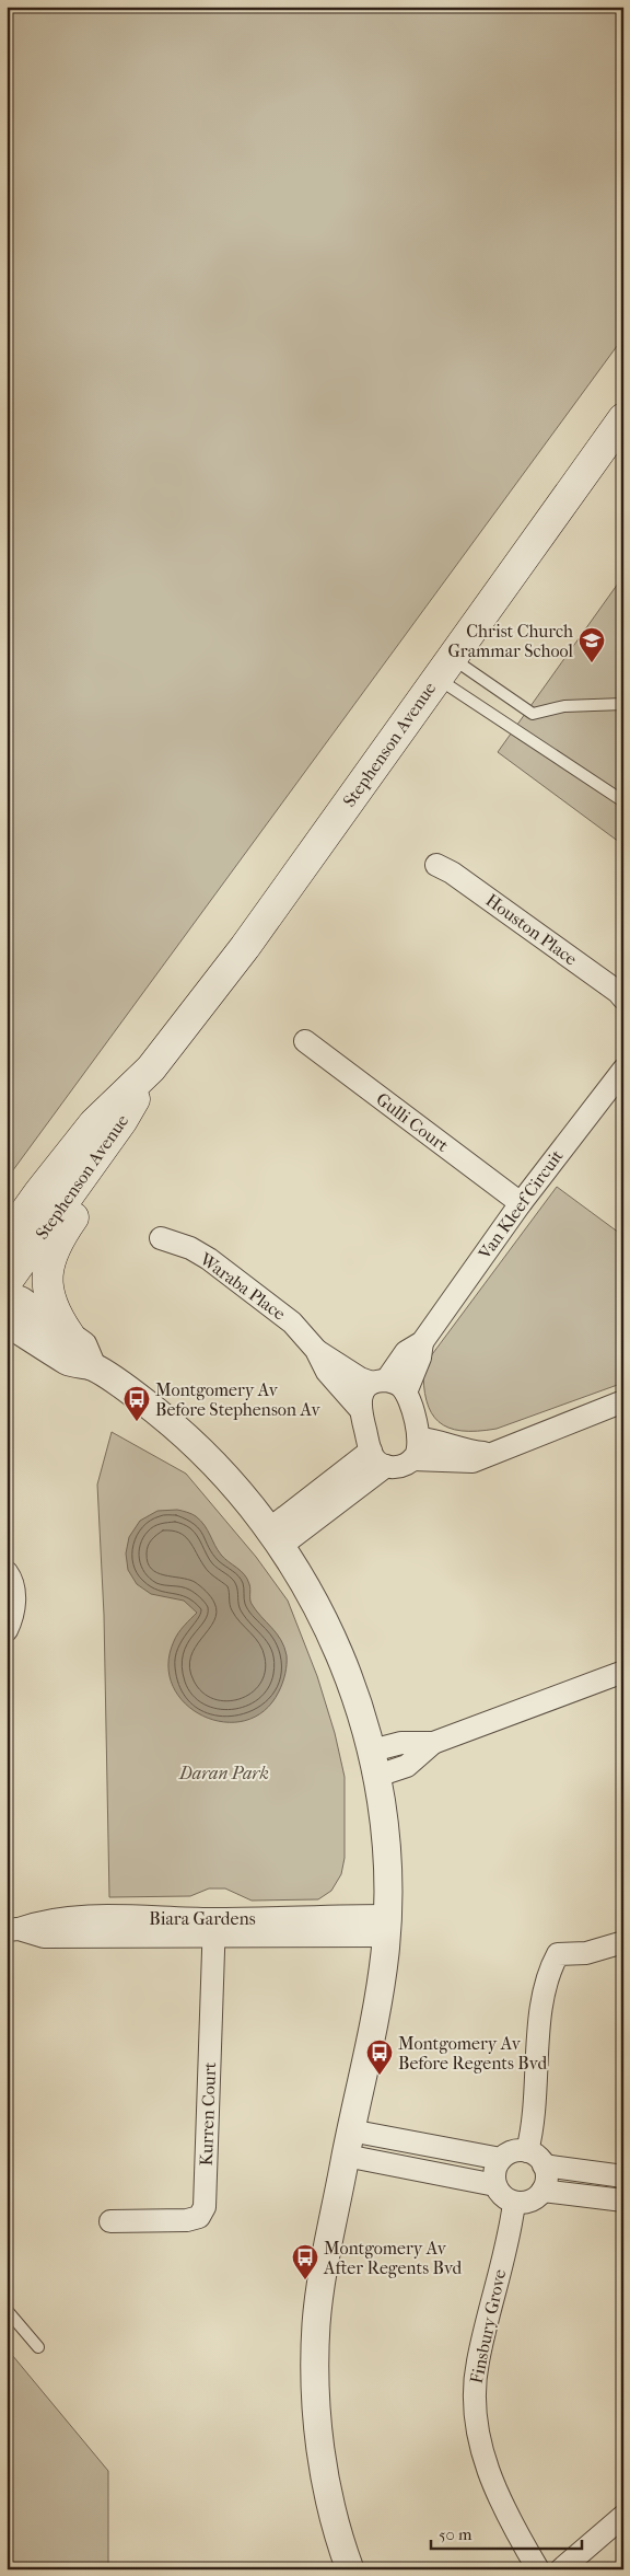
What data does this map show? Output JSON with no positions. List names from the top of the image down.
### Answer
{
  "streets": {
    "main road": ["Stephenson Avenue"],
    "street": [
      "Houston Place",
      "Gulli Court",
      "Van Kleef Circuit",
      "Waraba Place",
      "Biara Gardens",
      "Kurren Court",
      "Finsbury Grove"
    ]
  },
  "crossings": [
    ["Gulli Court", "Van Kleef Circuit"],
    ["Van Kleef Circuit", "Waraba Place"],
    ["Biara Gardens", "Kurren Court"]
  ],
  "parks": ["Daran Park"],
  "places": {
    "school or university": ["Christ Church Grammar School"],
    "bus stop": ["Montgomery Av Before Stephenson Av", "Montgomery Av Before Regents Bvd", "Montgomery Av After Regents Bvd"]
  },
  "scale_bar": "50 m"
}
